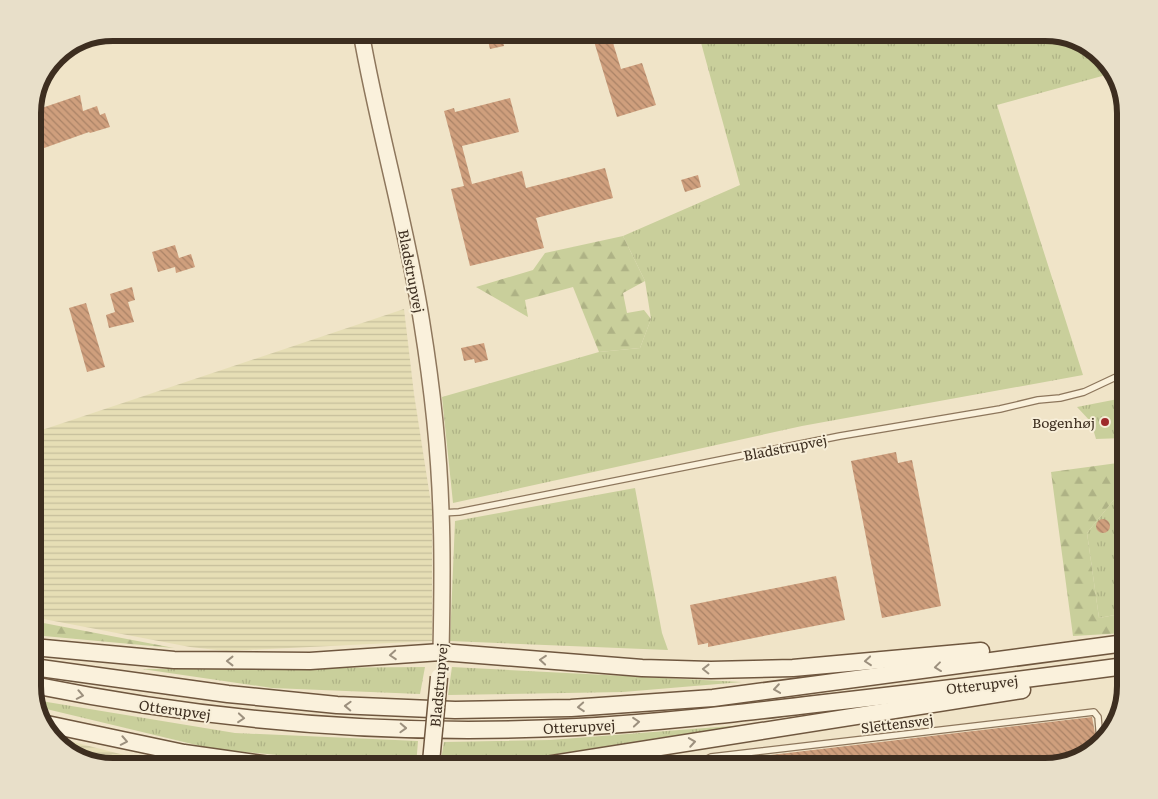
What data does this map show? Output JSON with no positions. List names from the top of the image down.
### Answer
{
  "streets": {
    "main road": ["Bladstrupvej", "Otterupvej"],
    "lane": ["Slettensvej"]
  },
  "places": ["Bogenhøj"]
}
